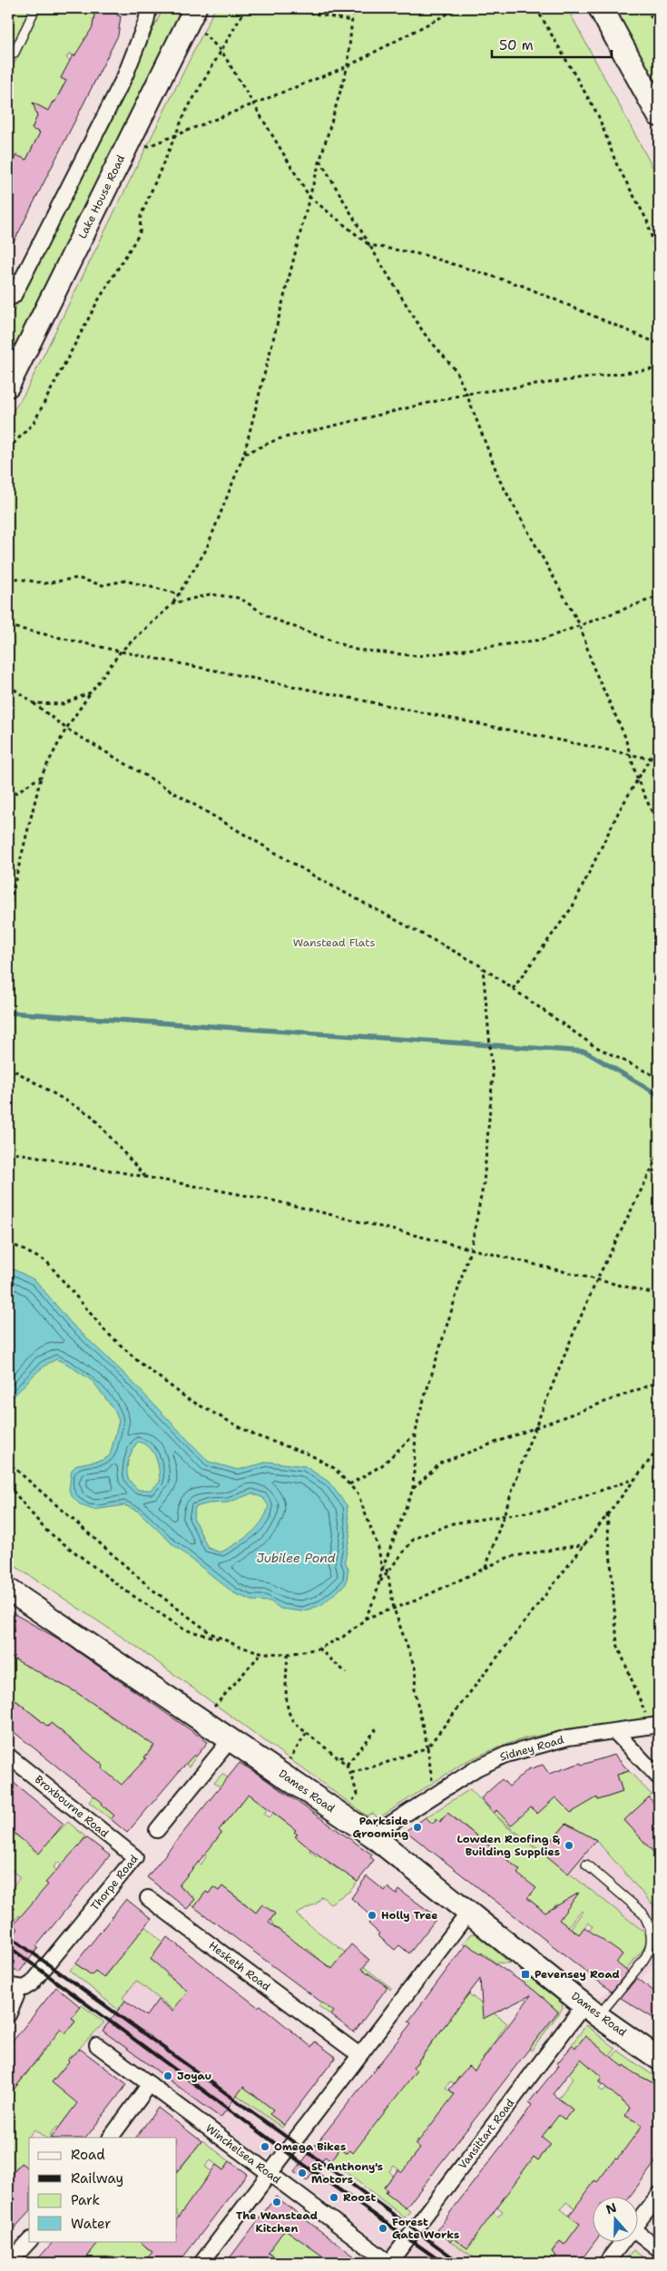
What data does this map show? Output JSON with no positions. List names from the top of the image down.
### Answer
{
  "streets": {
    "main road": ["Lake House Road", "Dames Road"],
    "street": [
      "Sidney Road",
      "Broxbourne Road",
      "Thorpe Road",
      "Hesketh Road",
      "Vansittart Road",
      "Winchelsea Road"
    ]
  },
  "crossings": [
    ["Sidney Road", "Dames Road"],
    ["Dames Road", "Vansittart Road"],
    ["Broxbourne Road", "Thorpe Road"],
    ["Vansittart Road", "Winchelsea Road"]
  ],
  "water": ["Jubilee Pond"],
  "parks": ["Wanstead Flats"],
  "places": {
    "other": [
      "Parkside Grooming",
      "Lowden Roofing & Building Supplies",
      "Holly Tree",
      "Joyau",
      "Omega Bikes",
      "St Anthony's Motors",
      "Roost",
      "The Wanstead Kitchen",
      "Forest Gate Works"
    ],
    "transit": ["Pevensey Road"]
  },
  "legend": [
    "Road",
    "Railway",
    "Park",
    "Water"
  ],
  "scale_bar": "50 m",
  "north": "top"
}
